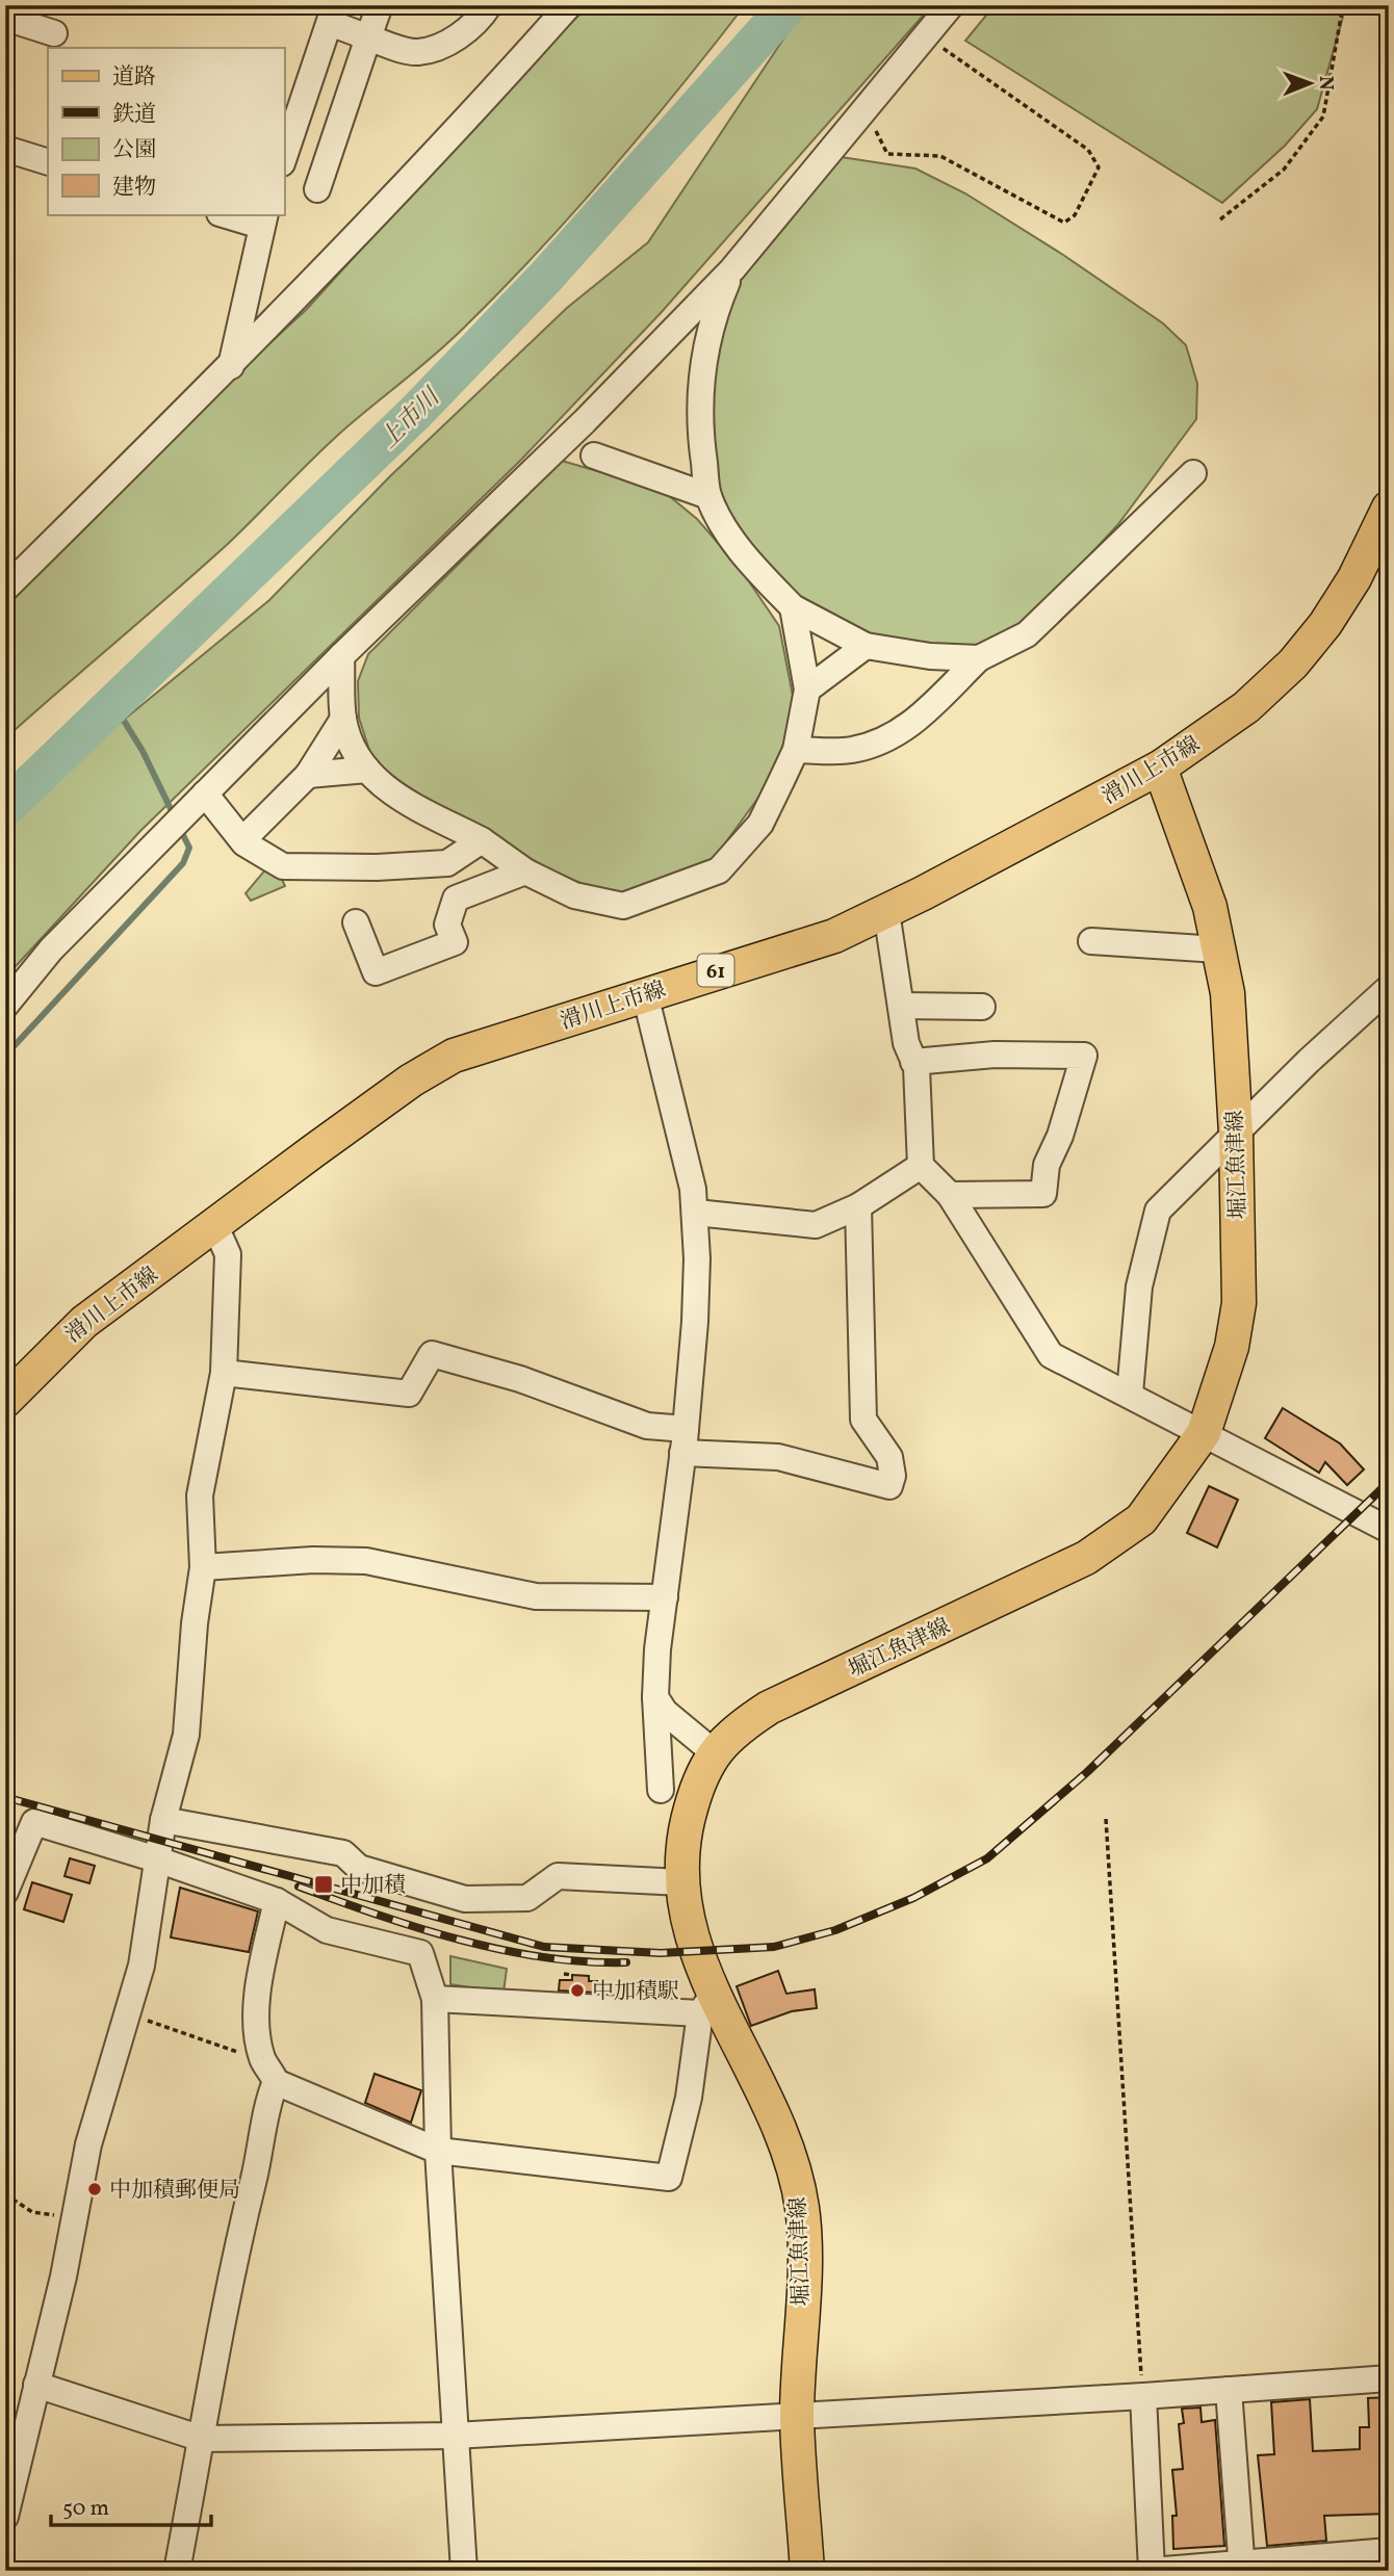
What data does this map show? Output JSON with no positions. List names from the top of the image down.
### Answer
{
  "streets": {
    "main road": ["滑川上市線", "61", "堀江魚津線"]
  },
  "crossings": [
    ["滑川上市線", "堀江魚津線"]
  ],
  "water": ["上市川"],
  "places": {
    "transit": ["中加積"],
    "other": ["中加積駅", "中加積郵便局"]
  },
  "legend": [
    "道路",
    "鉄道",
    "公園",
    "建物"
  ],
  "scale_bar": "50 m",
  "north": "right"
}
